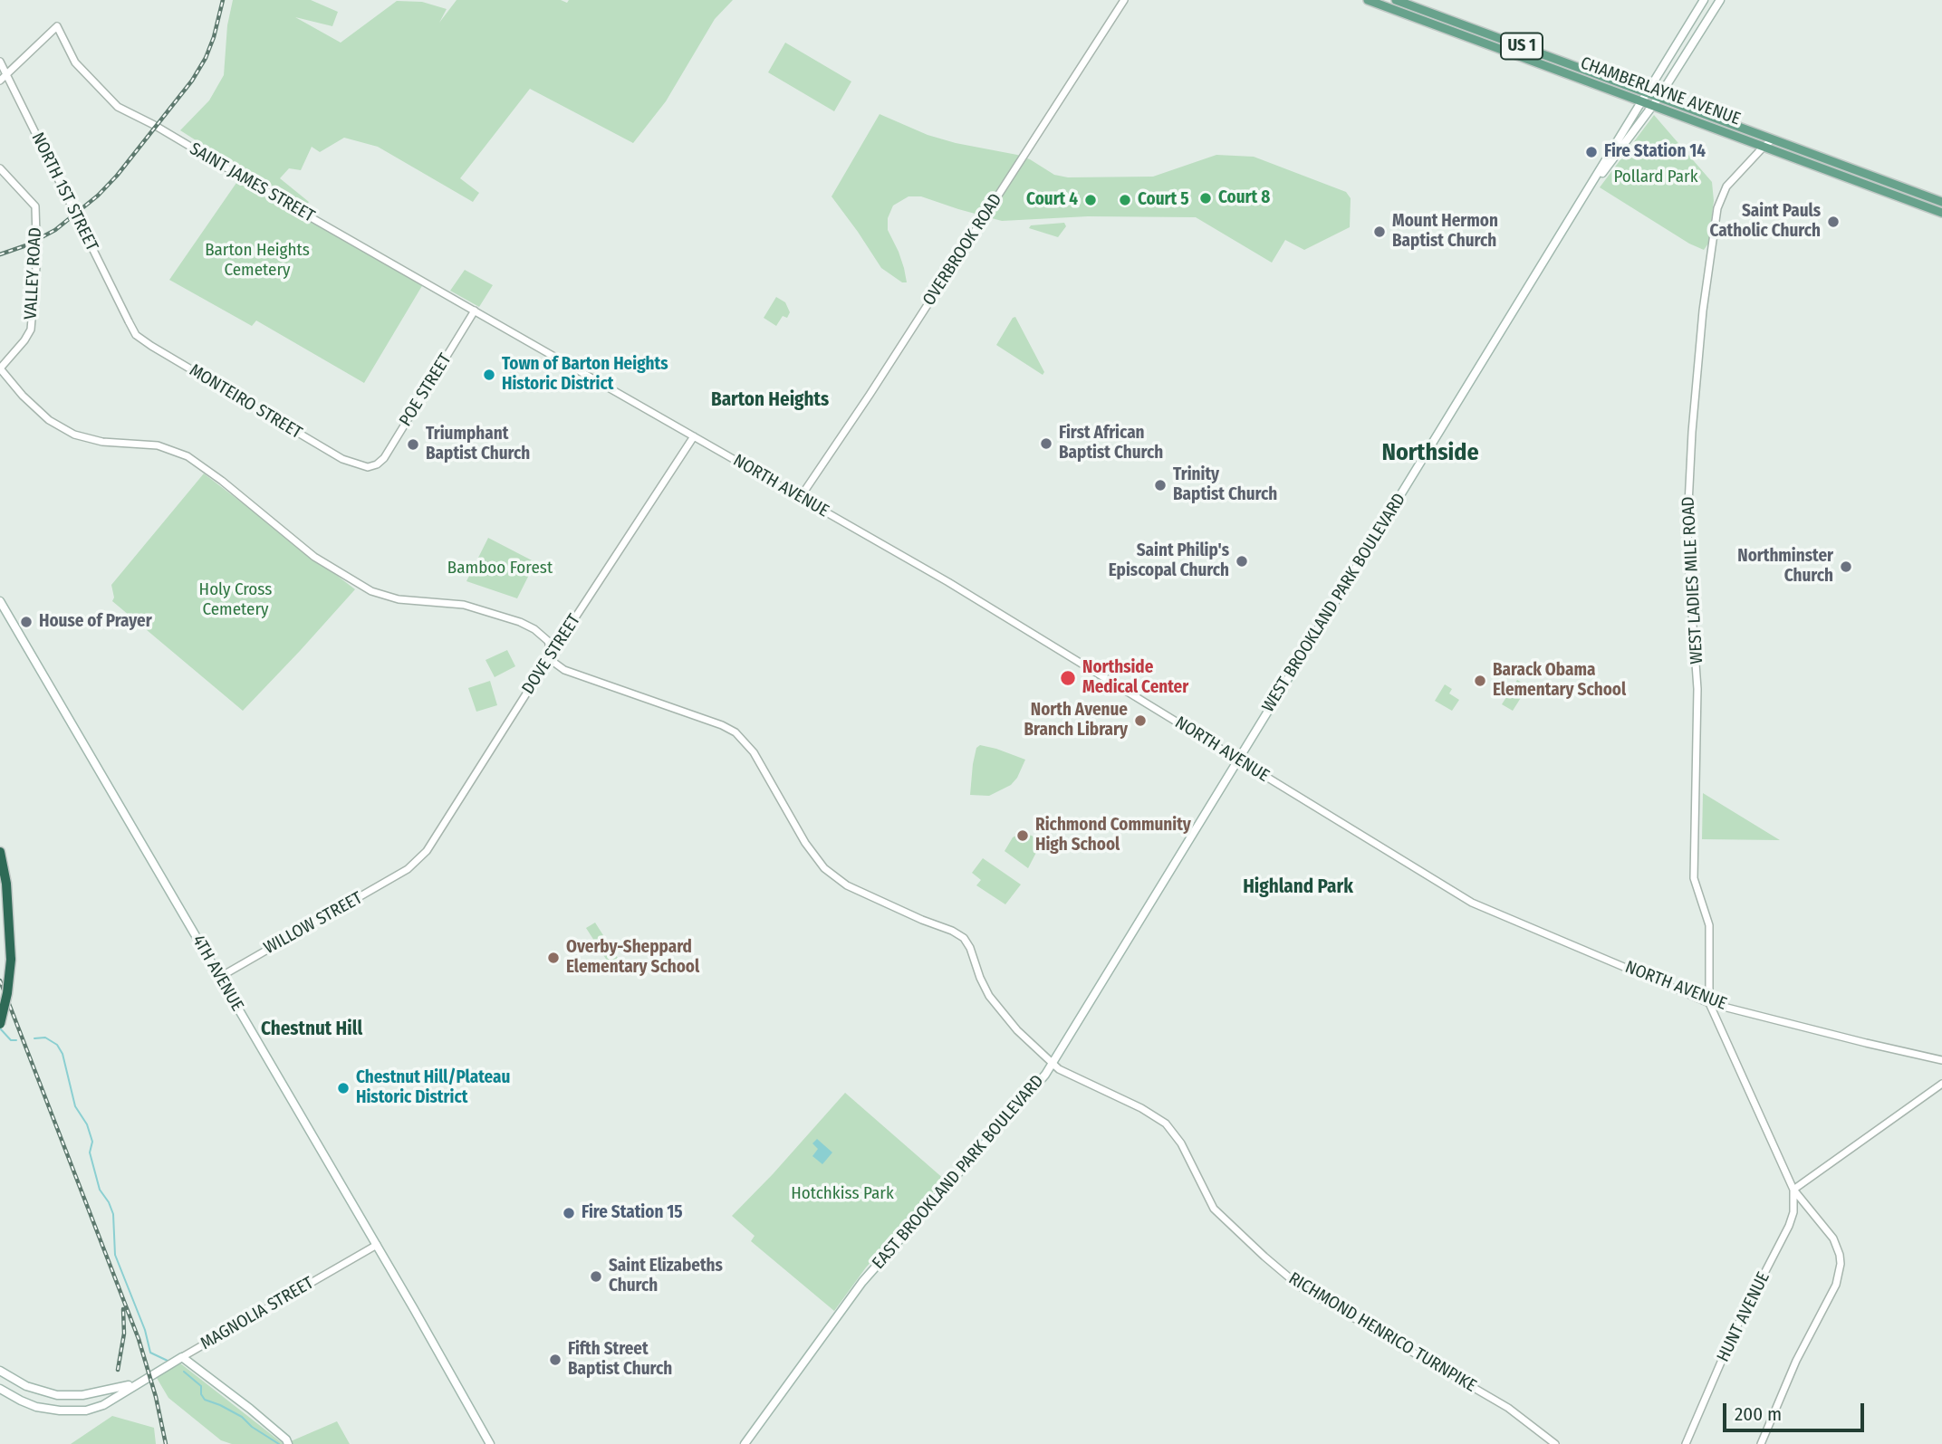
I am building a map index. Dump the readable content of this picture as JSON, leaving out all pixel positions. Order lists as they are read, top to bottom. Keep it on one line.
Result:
{"streets":{"main road":["US 1","CHAMBERLAYNE AVENUE","WEST BROOKLAND PARK BOULEVARD","4TH AVENUE","EAST BROOKLAND PARK BOULEVARD","MAGNOLIA STREET"],"street":["SAINT JAMES STREET","NORTH 1ST STREET","OVERBROOK ROAD","VALLEY ROAD","POE STREET","MONTEIRO STREET","NORTH AVENUE","WEST LADIES MILE ROAD","DOVE STREET","WILLOW STREET","HUNT AVENUE","RICHMOND HENRICO TURNPIKE"]},"crossings":[["CHAMBERLAYNE AVENUE","WEST LADIES MILE ROAD"],["CHAMBERLAYNE AVENUE","WEST BROOKLAND PARK BOULEVARD"],["SAINT JAMES STREET","NORTH 1ST STREET"],["SAINT JAMES STREET","POE STREET"],["SAINT JAMES STREET","NORTH AVENUE"],["NORTH 1ST STREET","MONTEIRO STREET"],["OVERBROOK ROAD","NORTH AVENUE"],["VALLEY ROAD","RICHMOND HENRICO TURNPIKE"],["POE STREET","MONTEIRO STREET"],["POE STREET","NORTH AVENUE"],["NORTH AVENUE","WEST LADIES MILE ROAD"],["NORTH AVENUE","WEST BROOKLAND PARK BOULEVARD"],["NORTH AVENUE","DOVE STREET"],["NORTH AVENUE","EAST BROOKLAND PARK BOULEVARD"],["WEST BROOKLAND PARK BOULEVARD","EAST BROOKLAND PARK BOULEVARD"],["DOVE STREET","WILLOW STREET"],["DOVE STREET","RICHMOND HENRICO TURNPIKE"],["WILLOW STREET","4TH AVENUE"],["4TH AVENUE","MAGNOLIA STREET"],["EAST BROOKLAND PARK BOULEVARD","RICHMOND HENRICO TURNPIKE"]],"districts":["Barton Heights","Northside","Highland Park","Chestnut Hill"],"parks":["Pollard Park","Barton Heights Cemetery","Bamboo Forest","Holy Cross Cemetery","Hotchkiss Park"],"places":["Fire Station 14","Court 8","Court 4","Court 5","Saint Pauls Catholic Church","Mount Hermon Baptist Church","Town of Barton Heights Historic District","First African Baptist Church","Triumphant Baptist Church","Trinity Baptist Church","Saint Philip's Episcopal Church","Northminster Church","House of Prayer","Northside Medical Center","Barack Obama Elementary School","North Avenue Branch Library","Richmond Community High School","Overby-Sheppard Elementary School","Chestnut Hill/Plateau Historic District","Fire Station 15","Saint Elizabeths Church","Fifth Street Baptist Church"],"scale_bar":"200 m"}
